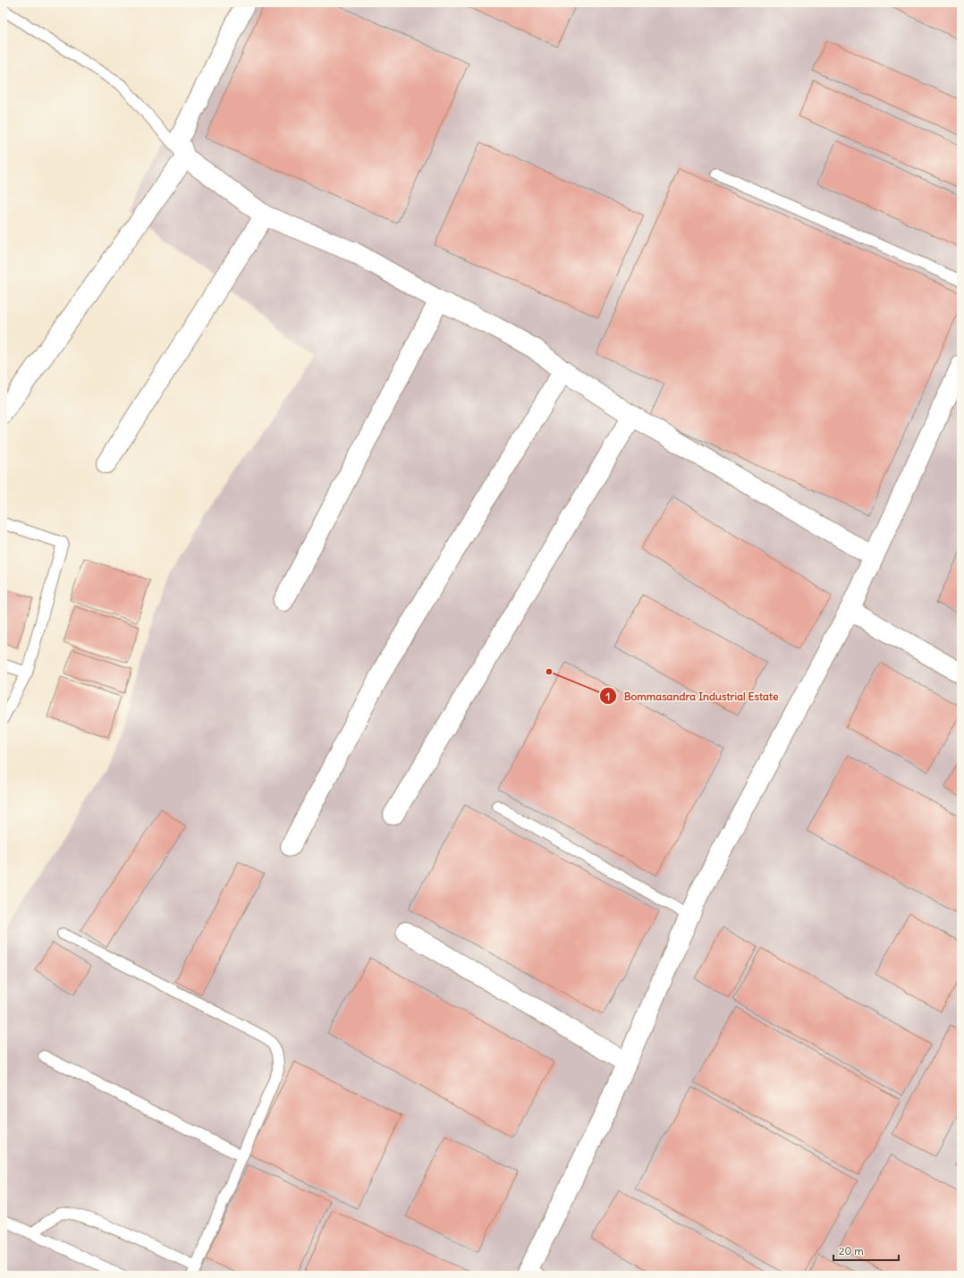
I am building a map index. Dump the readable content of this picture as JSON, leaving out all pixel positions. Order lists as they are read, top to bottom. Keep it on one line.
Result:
{"places":["Bommasandra Industrial Estate"],"scale_bar":"20 m"}
